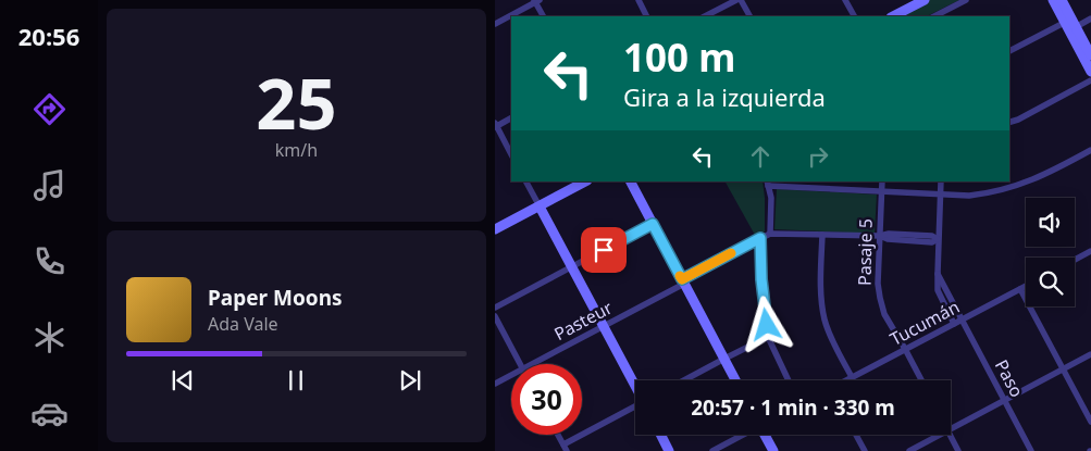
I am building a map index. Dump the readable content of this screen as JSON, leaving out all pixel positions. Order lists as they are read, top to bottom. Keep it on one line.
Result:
{"streets":{"street":["Pasaje 5","Pasteur","Tucumán","Paso"]},"crossings":[["Pasaje 5","Tucumán"],["Tucumán","Paso"]],"page":{"tabs":"20:56","tile":["25","km/h"],"turn":["100 m","Gira a la izquierda"],"song":["Paper Moons","Ada Vale"],"limit":"30","trip":"20:57 · 1 min · 330 m"}}
